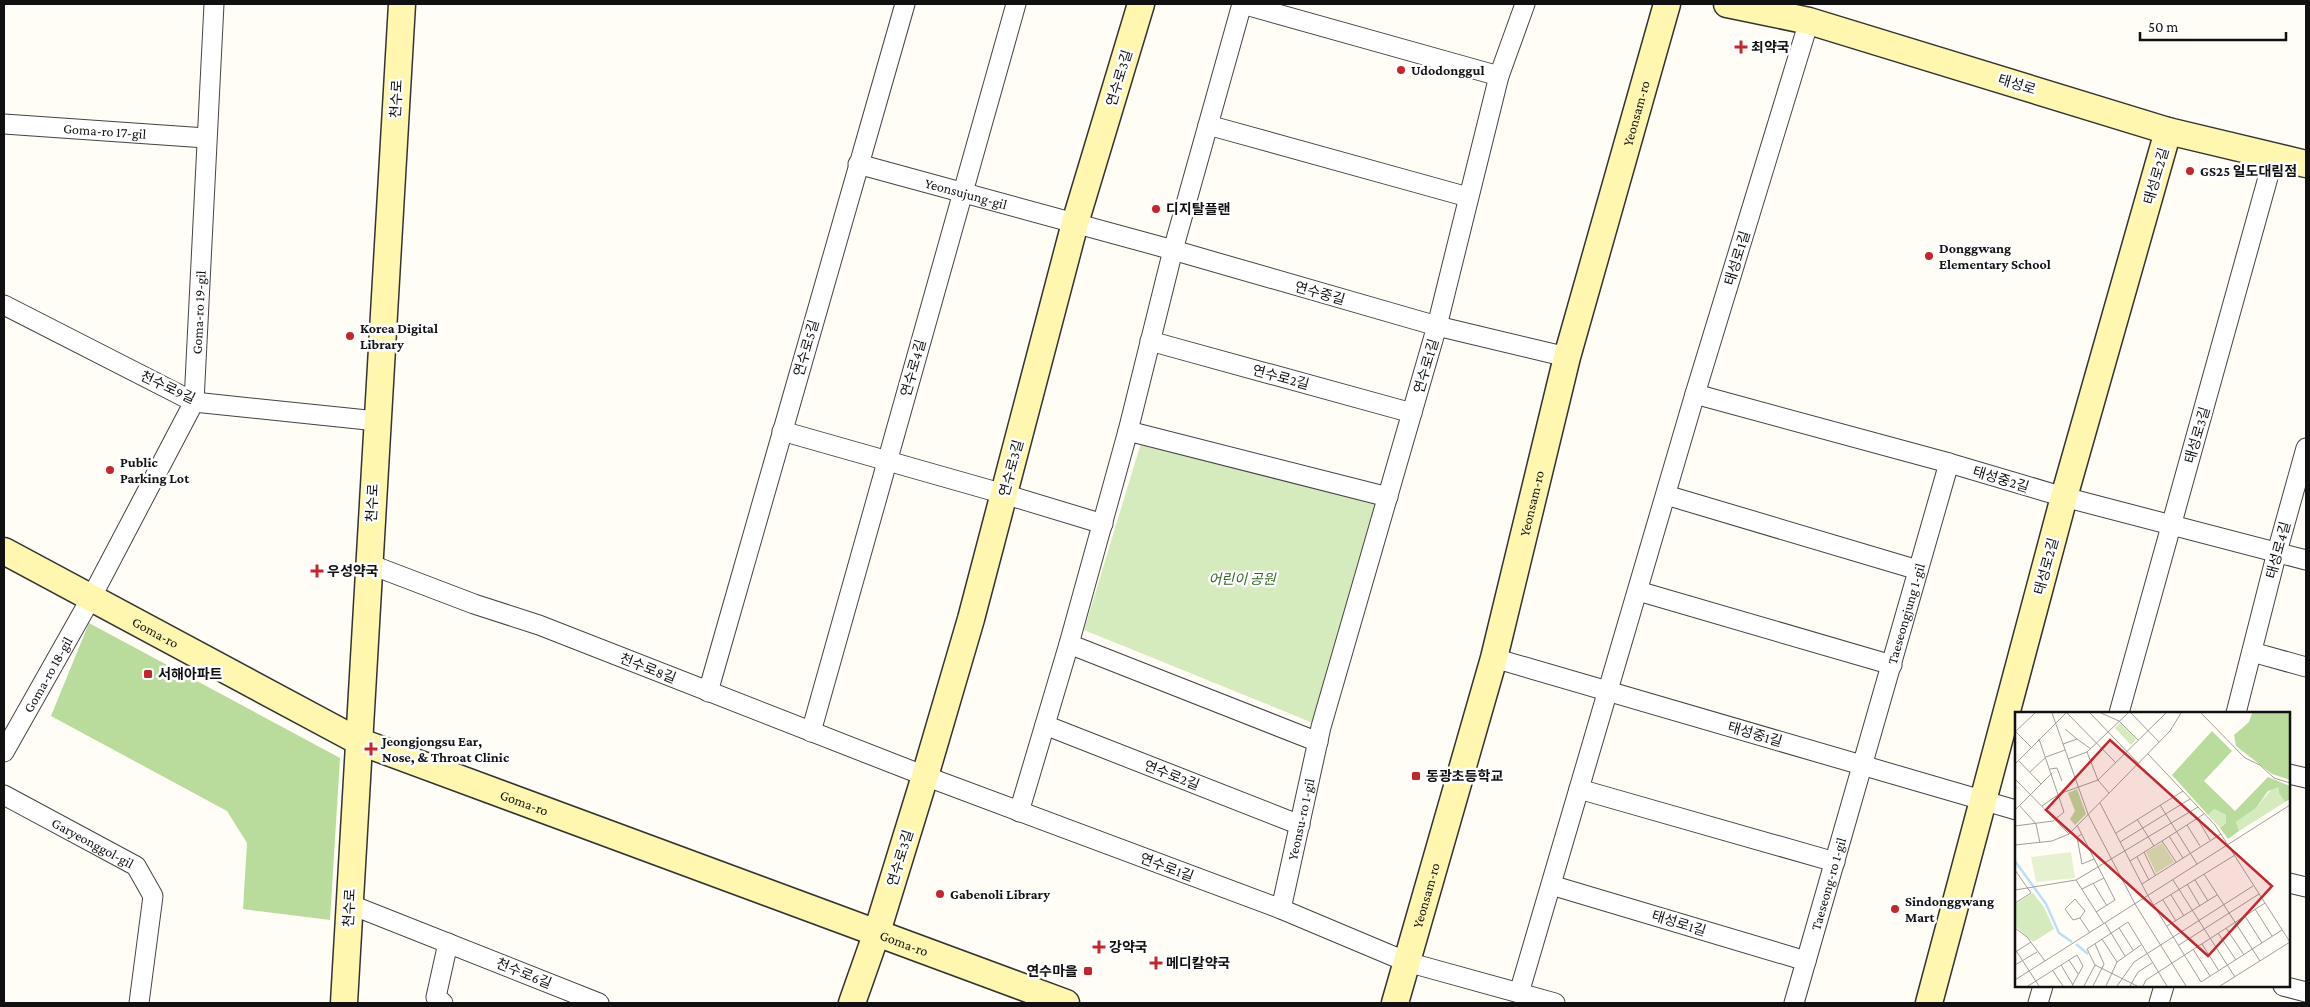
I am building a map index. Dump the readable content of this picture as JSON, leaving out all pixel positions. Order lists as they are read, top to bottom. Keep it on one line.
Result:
{"streets":{"street":["연수로3길","태성로","천수로","Yeonsam-ro","Goma-ro 17-gil","태성로2길","Yeonsujung-gil","태성로1길","연수중길","Goma-ro 19-gil","연수로5길","연수로1길","연수로4길","연수로2길","천수로9길","태성로3길","태성중2길","태성로4길","Taeseongjung 1-gil","Goma-ro","천수로8길","Goma-ro 18-gil","태성중1길","Yeonsu-ro 1-gil","Garyeonggol-gil","Taeseong-ro 1-gil","천수로6길"]},"crossings":[["연수로3길","Yeonsujung-gil"],["연수로3길","연수중길"],["연수로3길","연수로1길"],["연수로3길","Goma-ro"],["연수로3길","천수로8길"],["태성로","태성로2길"],["태성로","태성로1길"],["태성로","태성로3길"],["천수로","천수로9길"],["천수로","Goma-ro"],["천수로","천수로8길"],["천수로","천수로6길"],["Yeonsam-ro","연수중길"],["Yeonsam-ro","연수로1길"],["Yeonsam-ro","태성중1길"],["Goma-ro 17-gil","Goma-ro 19-gil"],["태성로2길","태성중2길"],["태성로2길","태성중1길"],["Yeonsujung-gil","연수중길"],["Yeonsujung-gil","연수로5길"],["Yeonsujung-gil","연수로4길"],["태성로1길","태성중2길"],["태성로1길","태성중1길"],["태성로1길","Taeseong-ro 1-gil"],["연수중길","연수로1길"],["Goma-ro 19-gil","천수로9길"],["Goma-ro 19-gil","Goma-ro"],["Goma-ro 19-gil","Goma-ro 18-gil"],["연수로5길","천수로8길"],["연수로1길","연수로2길"],["연수로1길","천수로8길"],["연수로1길","Yeonsu-ro 1-gil"],["연수로4길","천수로8길"],["연수로2길","Yeonsu-ro 1-gil"],["태성로3길","태성중2길"],["태성중2길","태성로4길"],["태성중2길","Taeseongjung 1-gil"],["Taeseongjung 1-gil","태성중1길"],["Taeseongjung 1-gil","Taeseong-ro 1-gil"],["Goma-ro","Goma-ro 18-gil"],["태성중1길","Taeseong-ro 1-gil"]],"parks":["어린이 공원"],"places":{"health":["최약국","우성약국","Jeongjongsu Ear, Nose, & Throat Clinic","강약국","메디칼약국"],"other":["Udodonggul","GS25 일도대림점","디지탈플랜","Donggwang Elementary School","Korea Digital Library","Public Parking Lot","Gabenoli Library","Sindonggwang Mart"],"transit":["서해아파트","동광초등학교","연수마을"]},"scale_bar":"50 m"}
